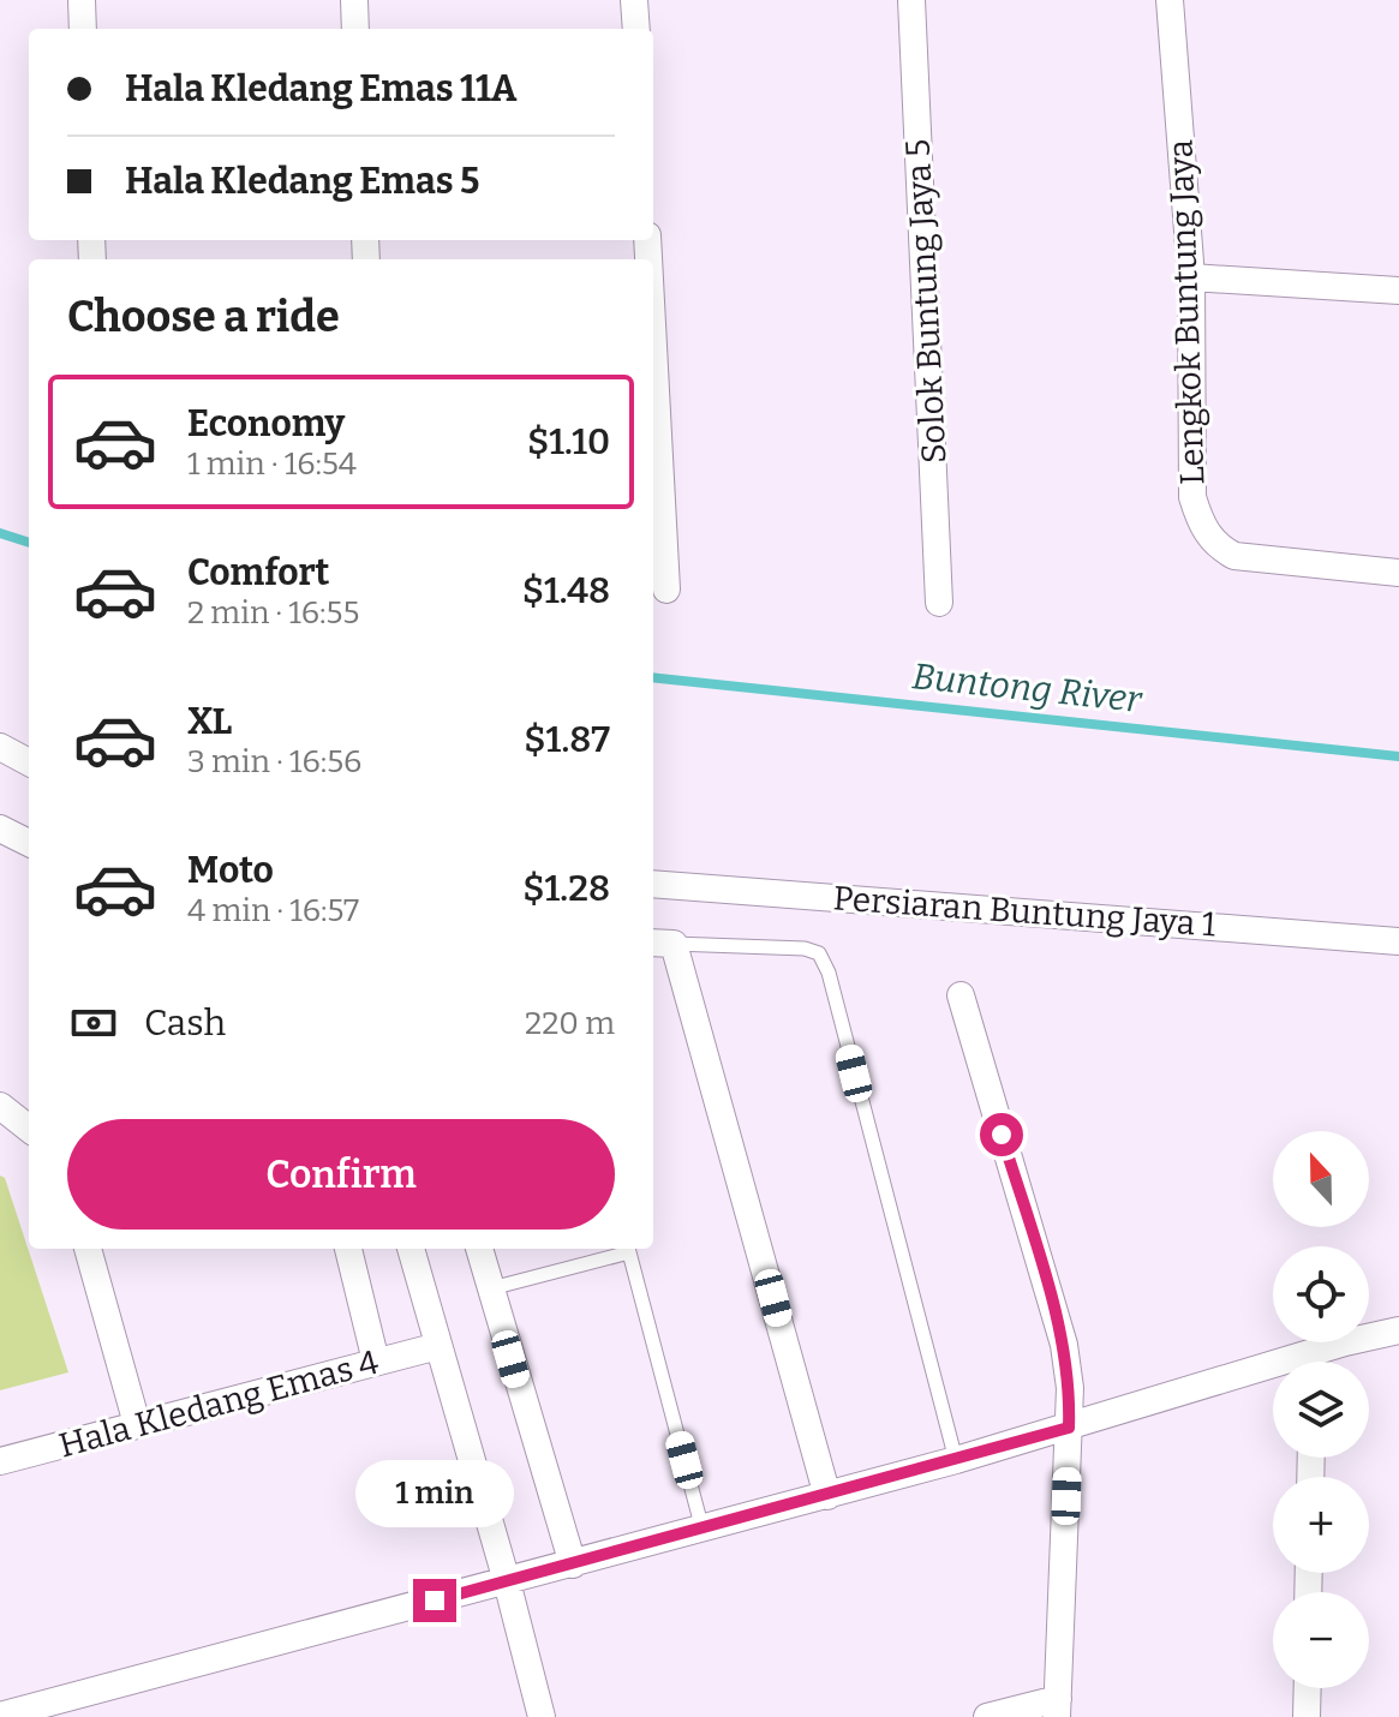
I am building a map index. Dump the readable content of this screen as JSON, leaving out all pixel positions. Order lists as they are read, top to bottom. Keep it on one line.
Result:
{"streets":{"street":["Solok Buntung Jaya 5","Lengkok Buntung Jaya","Persiaran Buntung Jaya 1","Hala Kledang Emas 4"]},"water":["Buntong River"],"north":"top","page":{"banner":["Hala Kledang Emas 11A","Hala Kledang Emas 5"],"heading":"Choose a ride","list":[{"name":"Economy","note":"1 min · 16:54","value":"$1.10"},{"name":"Comfort","note":"2 min · 16:55","value":"$1.48"},{"name":"XL","note":"3 min · 16:56","value":"$1.87"},{"name":"Moto","note":"4 min · 16:57","value":"$1.28"}],"pay":["Cash","220 m"],"buttons":"Confirm","map_buttons":["+","−"],"bubble":"1 min"}}
